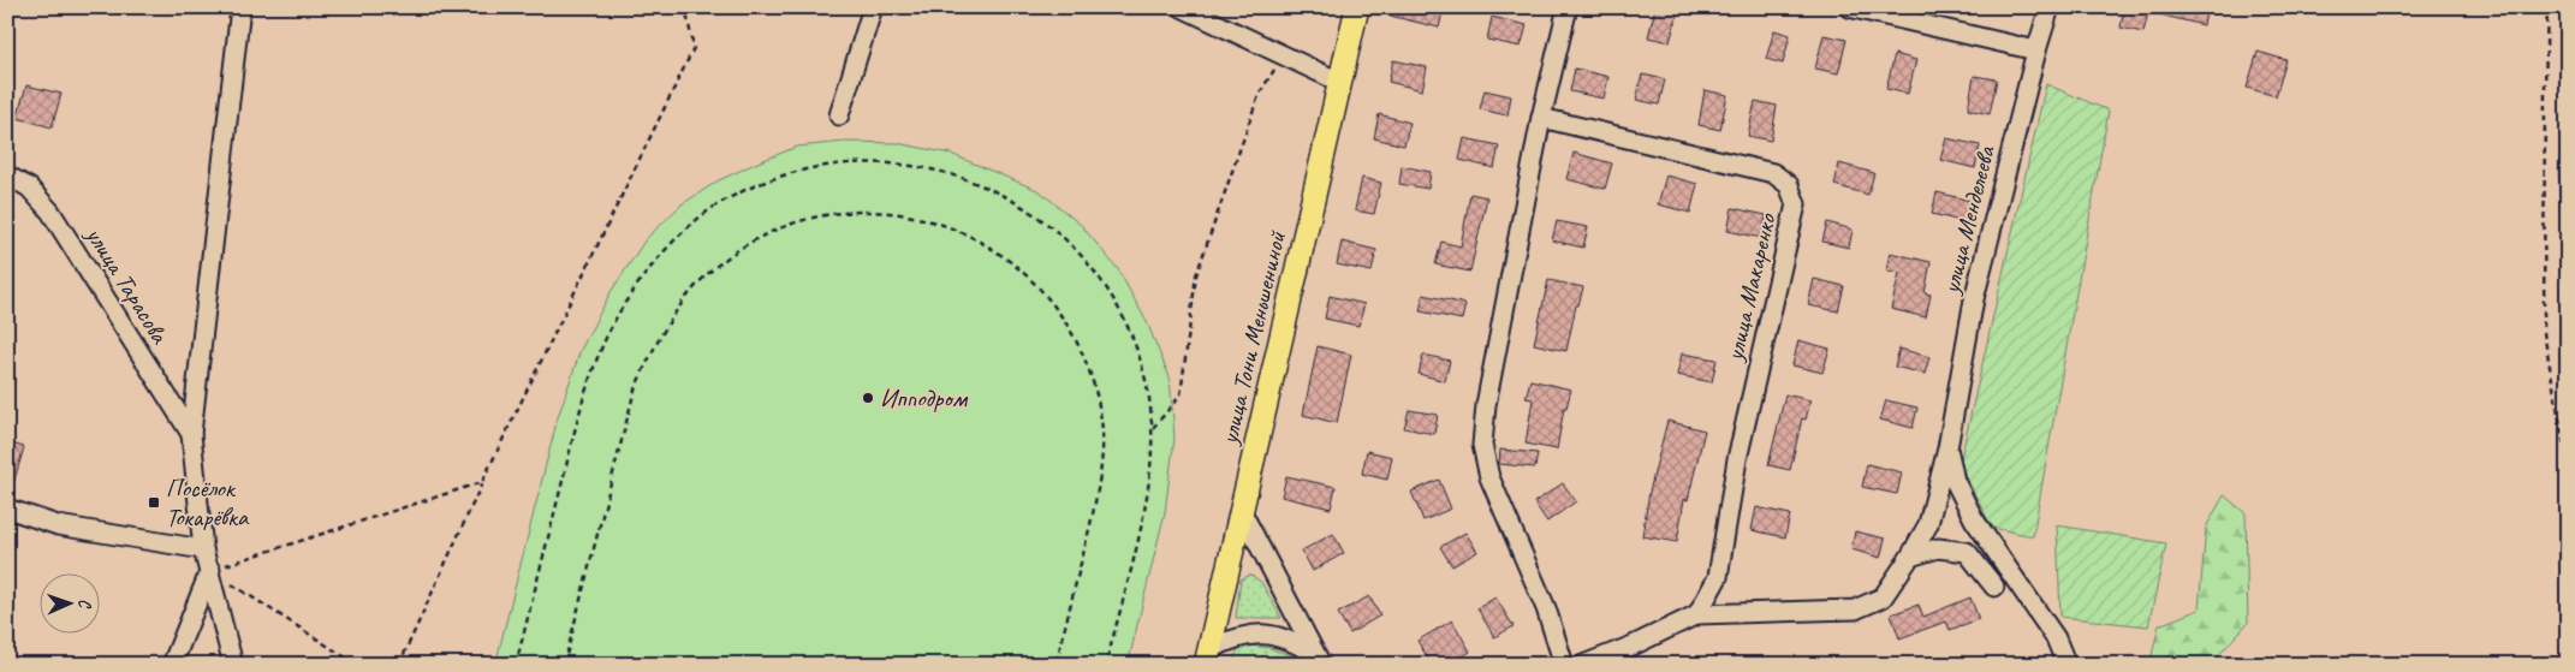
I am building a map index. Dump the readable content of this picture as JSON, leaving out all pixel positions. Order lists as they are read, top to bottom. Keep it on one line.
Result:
{"streets":{"main road":["улица Тони Меньшениной"],"street":["улица Менделеева","улица Тарасова","улица Макаренко"]},"crossings":[["улица Менделеева","улица Макаренко"]],"places":{"other":["Ипподром"],"transit":["Посёлок Токарёвка"]},"north":"right"}
